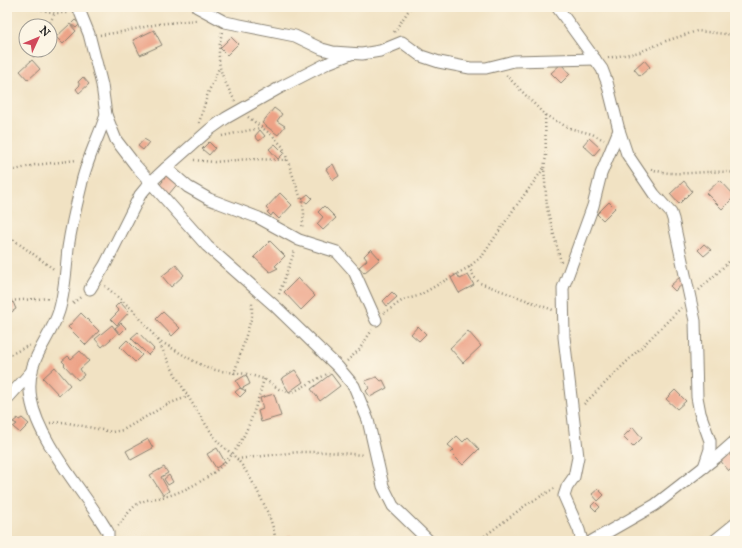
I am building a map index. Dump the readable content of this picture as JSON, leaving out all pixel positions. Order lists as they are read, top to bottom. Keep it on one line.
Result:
{"north":"top right"}
